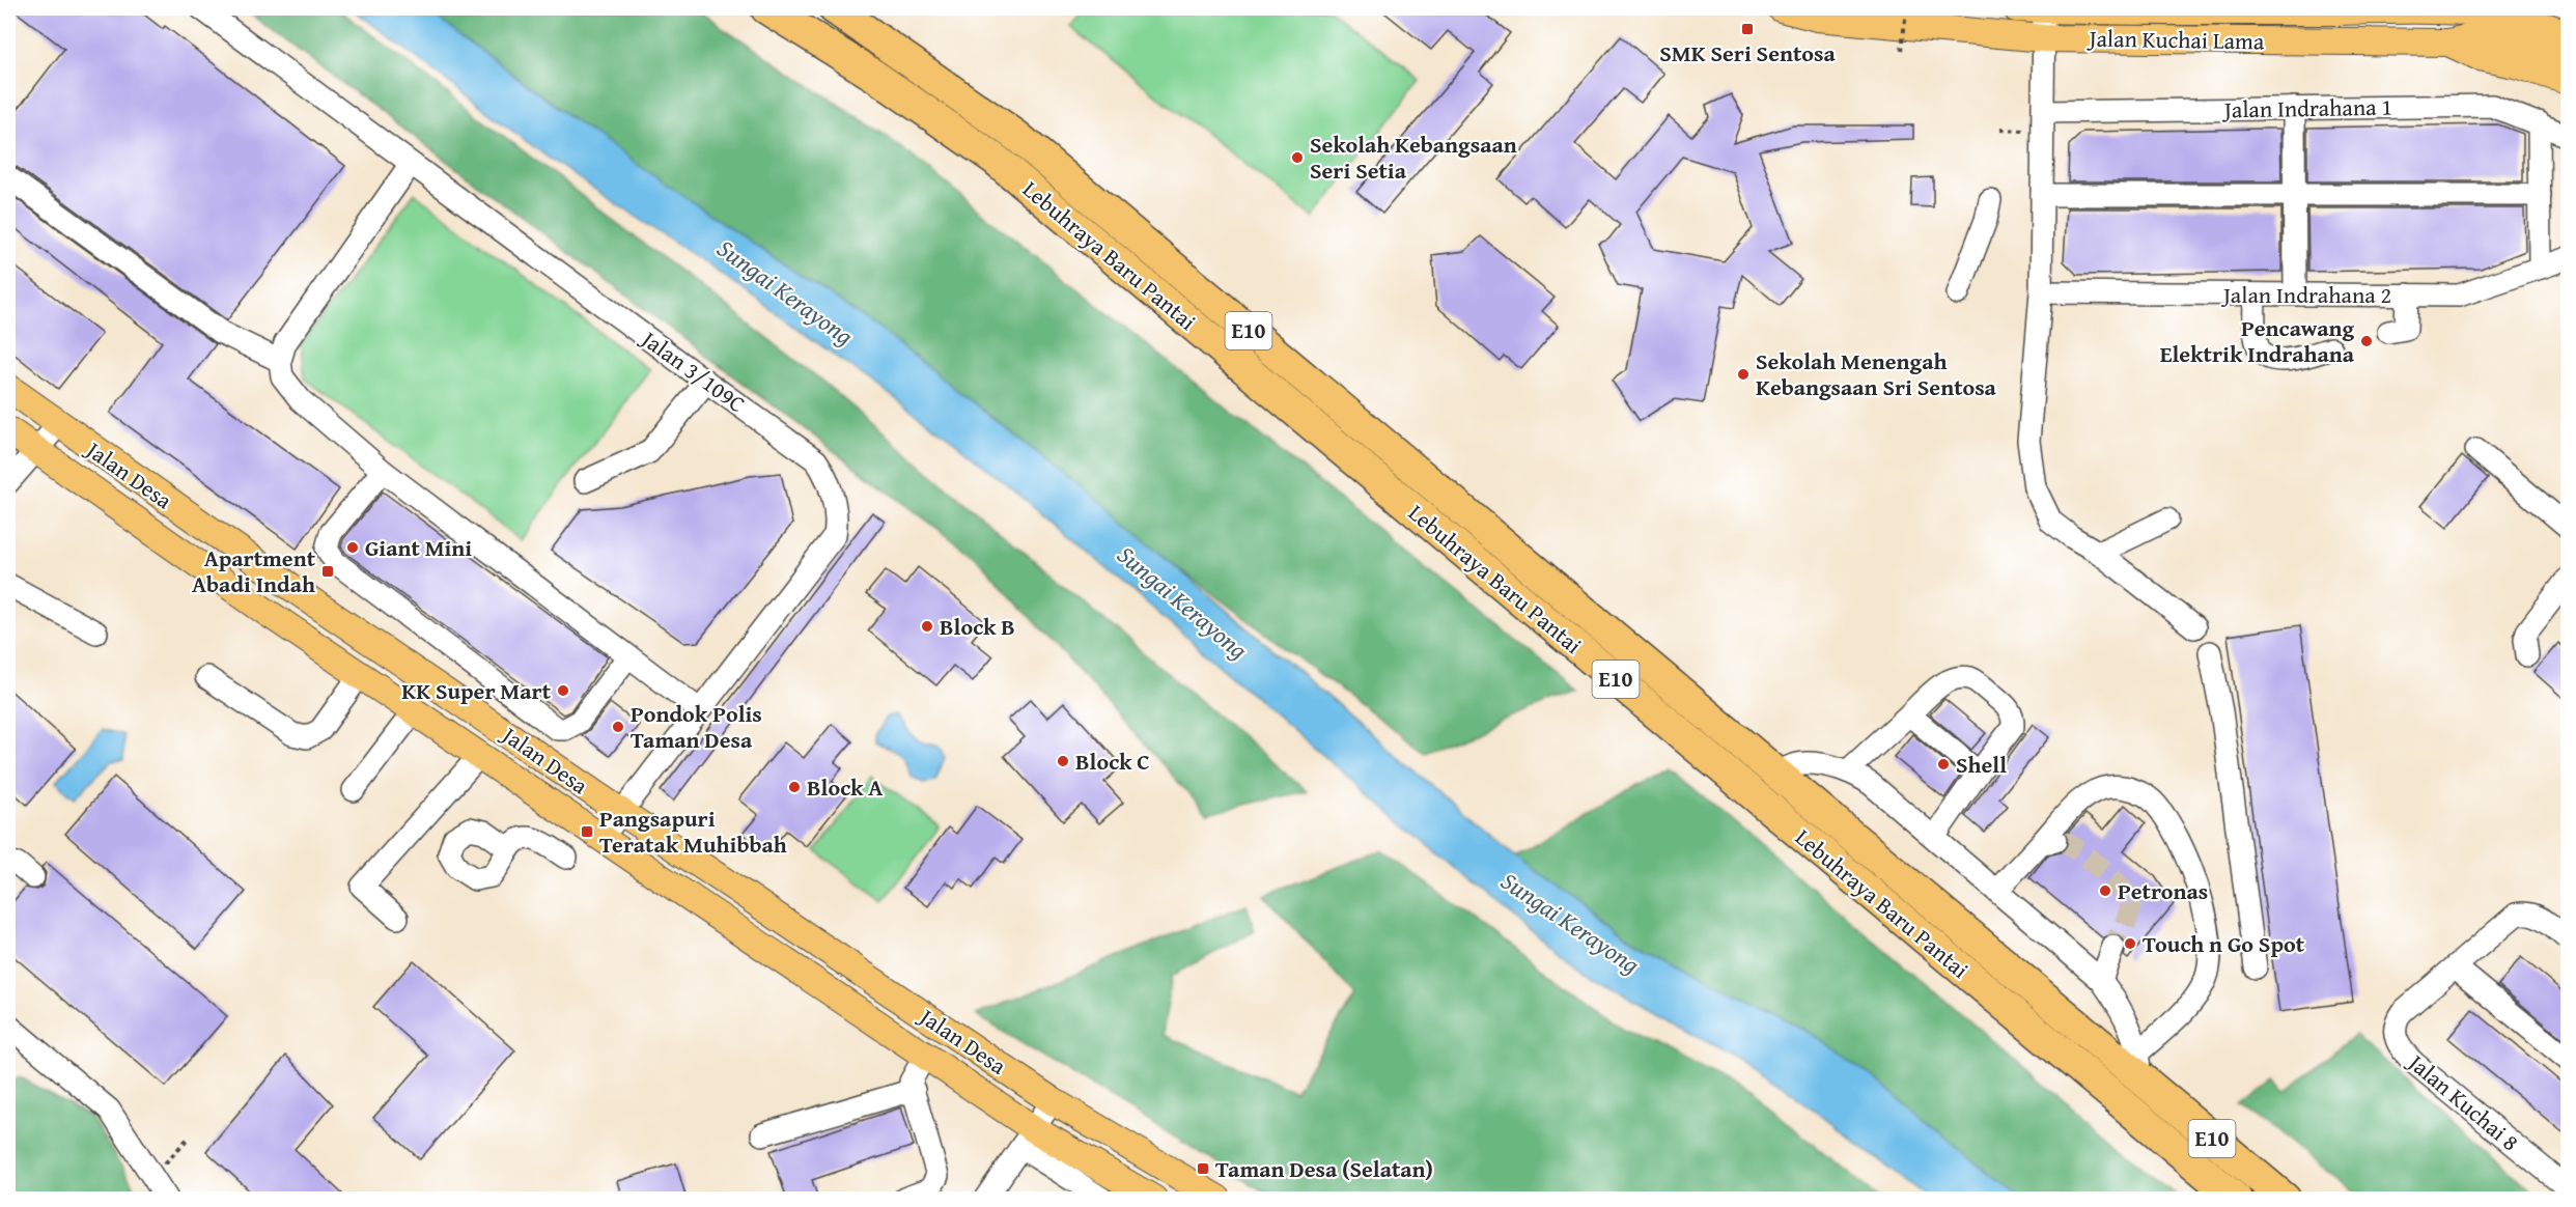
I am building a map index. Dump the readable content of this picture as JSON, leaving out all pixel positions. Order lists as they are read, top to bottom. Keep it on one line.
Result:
{"streets":{"highway":["Lebuhraya Baru Pantai","E10"],"main road":["Jalan Kuchai Lama","Jalan Desa"],"street":["Jalan Indrahana 1","Jalan Indrahana 2","Jalan 3/109C","Jalan Kuchai 8"]},"crossings":[["Jalan 3/109C","Jalan Desa"]],"water":["Sungai Kerayong"],"places":{"transit":["SMK Seri Sentosa","Apartment Abadi Indah","Pangsapuri Teratak Muhibbah","Taman Desa (Selatan)"],"other":["Sekolah Kebangsaan Seri Setia","Pencawang Elektrik Indrahana","Sekolah Menengah Kebangsaan Sri Sentosa","Giant Mini","Block B","KK Super Mart","Pondok Polis Taman Desa","Block C","Shell","Block A","Petronas","Touch n Go Spot"]}}
